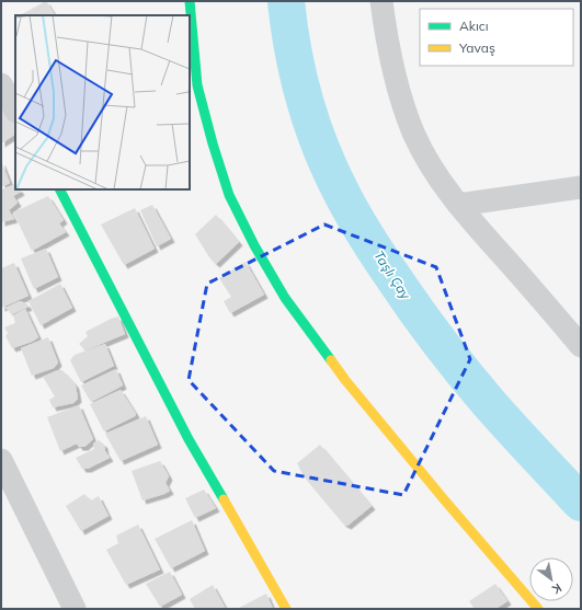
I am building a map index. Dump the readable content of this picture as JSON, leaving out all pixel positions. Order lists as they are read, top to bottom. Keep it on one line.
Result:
{"water":["Taşlı Çay"],"legend":["Akıcı","Yavaş"],"north":"bottom right"}
